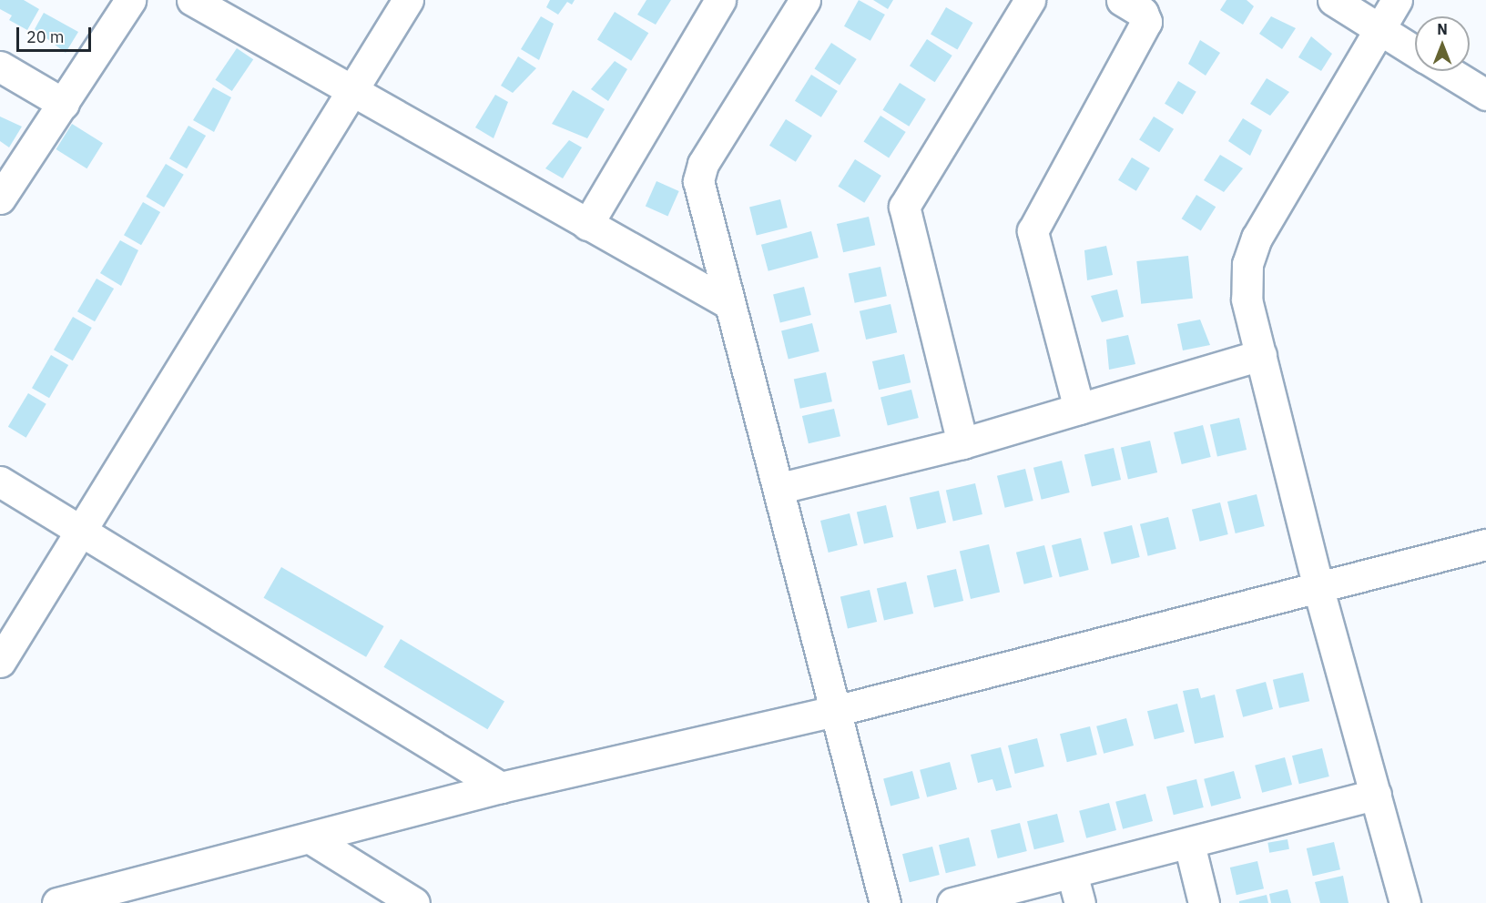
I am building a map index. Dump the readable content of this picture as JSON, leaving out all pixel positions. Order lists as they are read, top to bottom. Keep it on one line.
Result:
{"scale_bar":"20 m","north":"top"}
